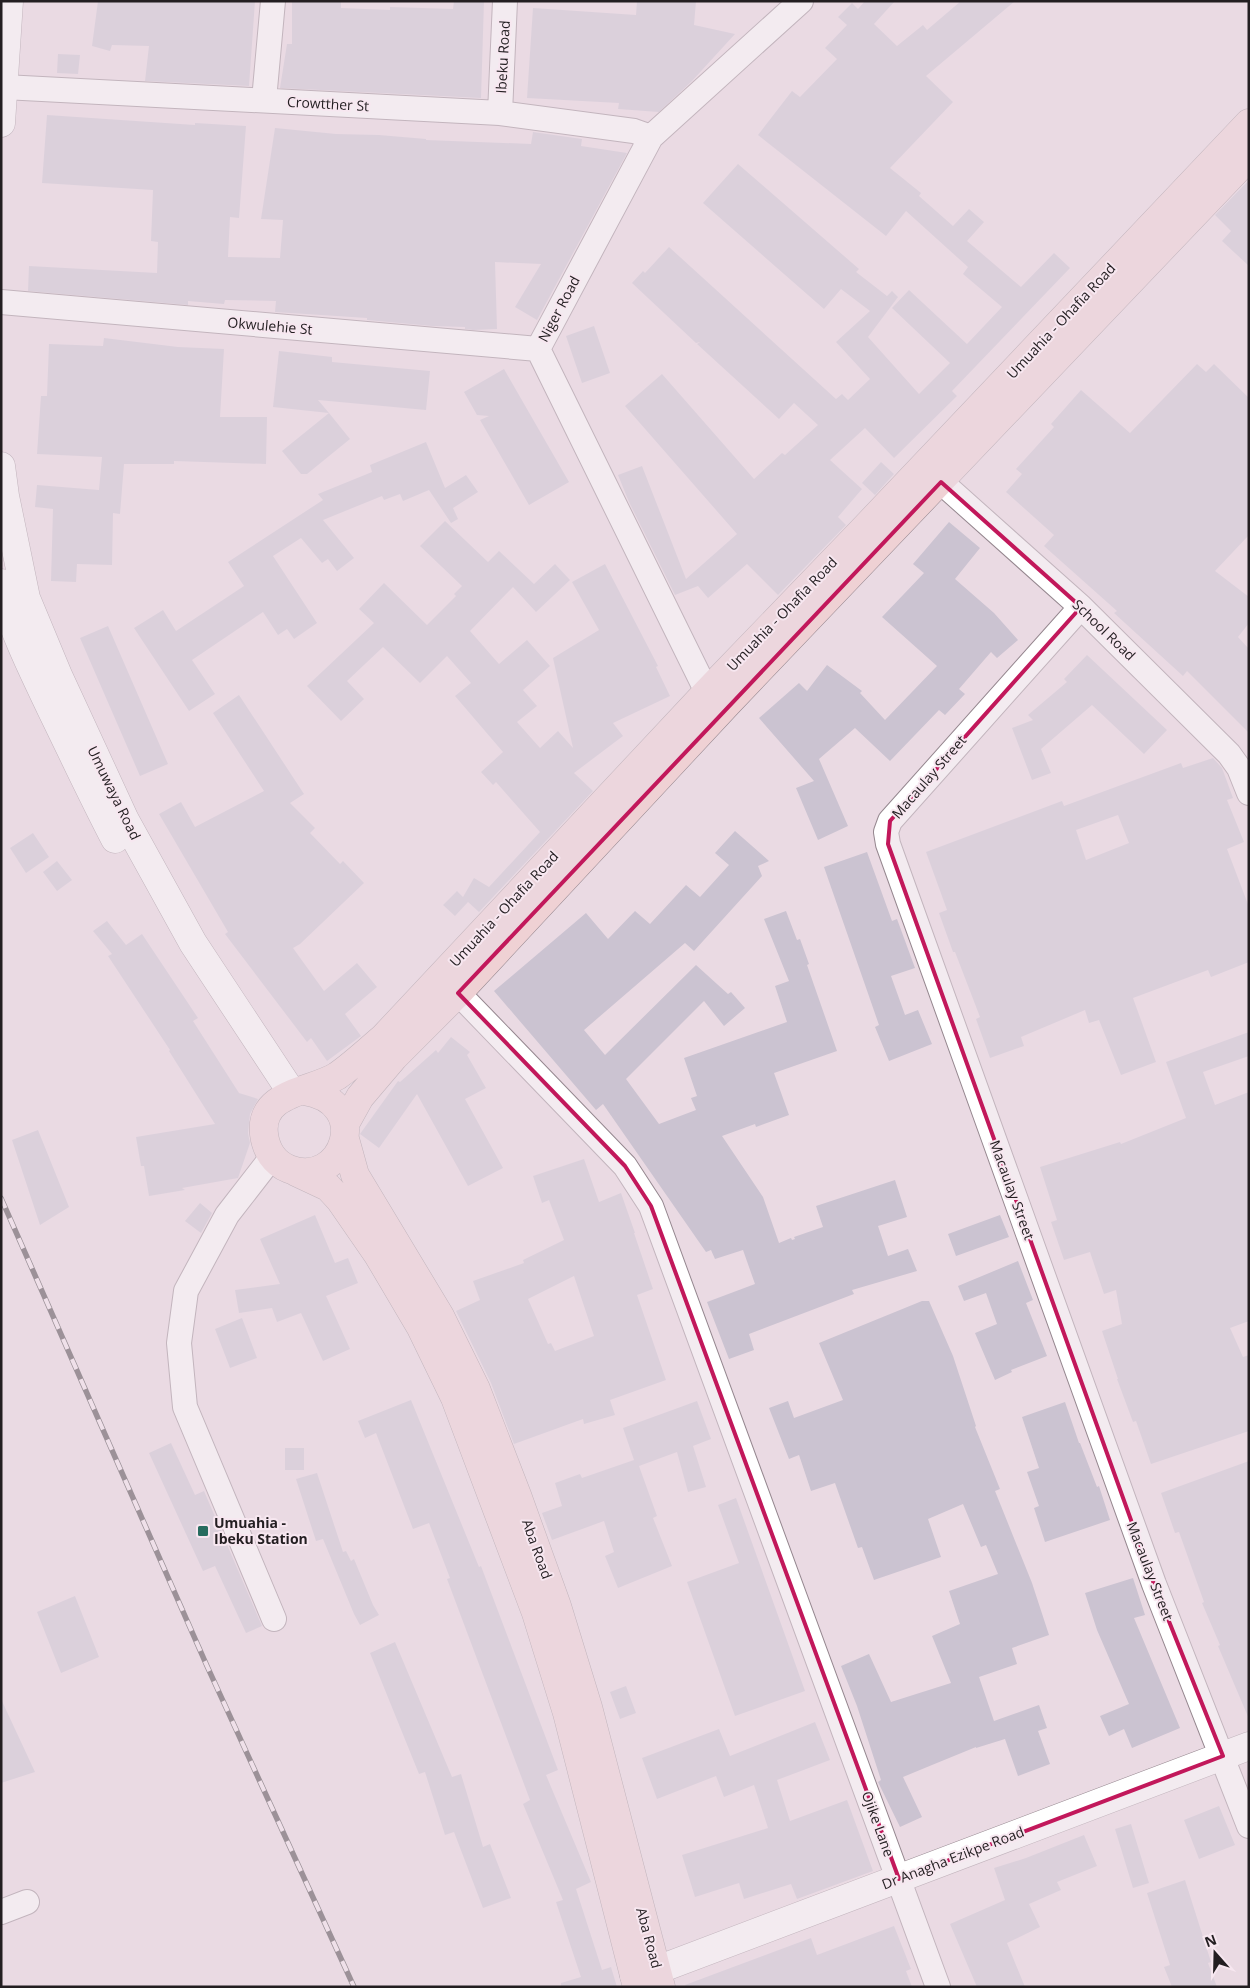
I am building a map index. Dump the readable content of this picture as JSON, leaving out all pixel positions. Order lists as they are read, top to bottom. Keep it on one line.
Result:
{"streets":{"main road":["Umuahia - Ohafia Road","Aba Road"],"street":["Ibeku Road","Crowtther St","Niger Road","Okwulehie St","School Road","Macaulay Street","Umuwaya Road","Ojike Lane","Dr Anagha Ezikpe Road"]},"crossings":[["Ibeku Road","Crowtther St"],["Crowtther St","Niger Road"],["Niger Road","Umuahia - Ohafia Road"],["Niger Road","Okwulehie St"],["Umuahia - Ohafia Road","School Road"],["Umuahia - Ohafia Road","Umuwaya Road"],["Umuahia - Ohafia Road","Aba Road"],["Umuahia - Ohafia Road","Ojike Lane"],["School Road","Macaulay Street"],["Macaulay Street","Dr Anagha Ezikpe Road"],["Umuwaya Road","Aba Road"],["Aba Road","Dr Anagha Ezikpe Road"],["Ojike Lane","Dr Anagha Ezikpe Road"]],"places":{"transit":["Umuahia - Ibeku Station"]},"north":"top"}
